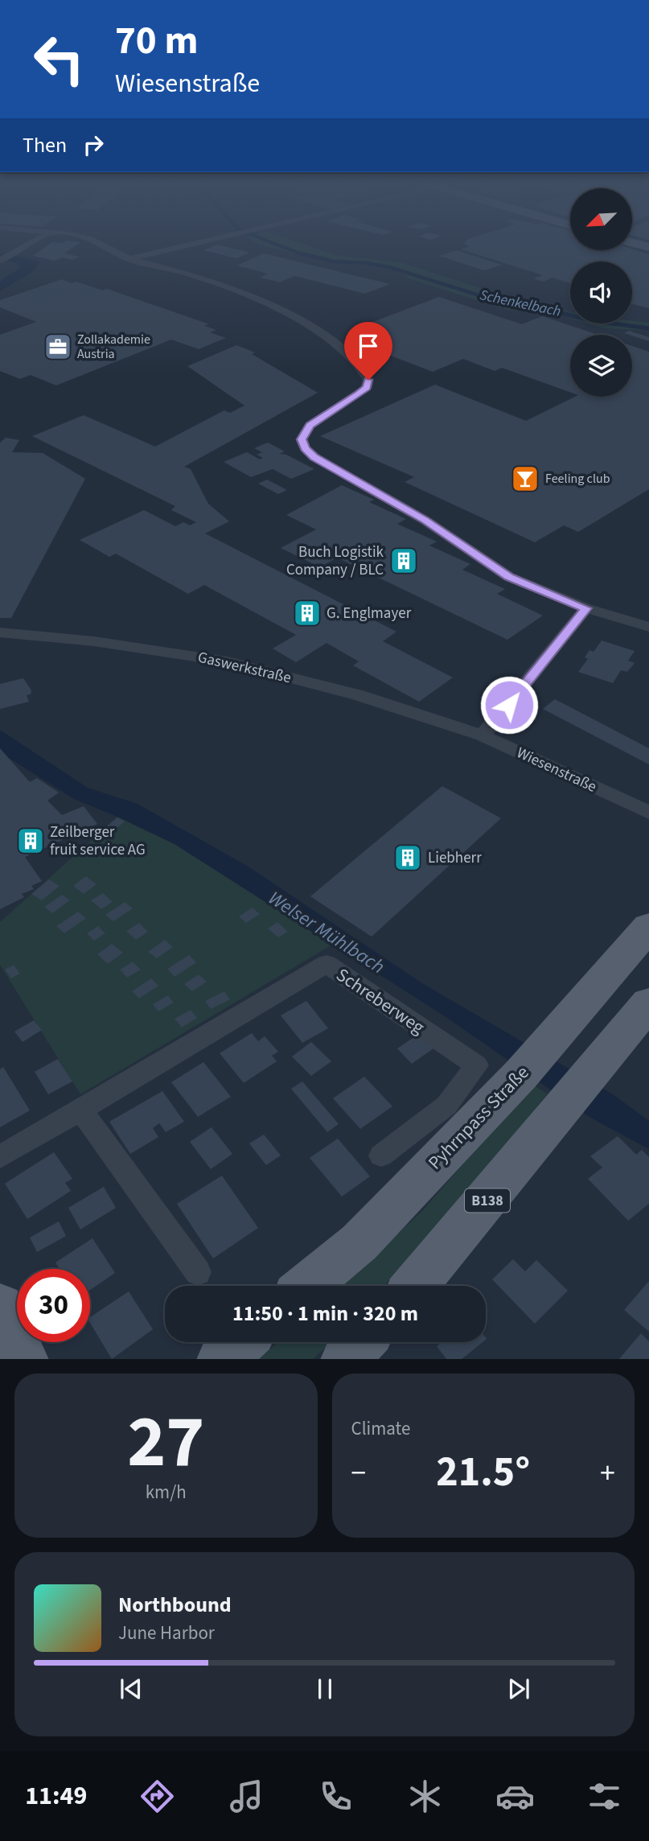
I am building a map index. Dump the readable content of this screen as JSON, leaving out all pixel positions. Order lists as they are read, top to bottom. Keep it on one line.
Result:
{"streets":{"main road":["Pyhrnpass Straße","B138"],"street":["Gaswerkstraße","Wiesenstraße","Schreberweg"]},"crossings":[["Gaswerkstraße","Wiesenstraße"]],"water":["Schenkelbach","Welser Mühlbach"],"places":{"office":["Zollakademie Austria"],"bar":["Feeling club"],"building":["Buch Logistik Company / BLC","G. Englmayer","Zeilberger fruit service AG","Liebherr"]},"north":"bottom left","page":{"turn":["70 m","Wiesenstraße"],"then":"Then","limit":"30","trip":"11:50 · 1 min · 320 m","tile":[["27","km/h"],"Climate"],"heat":["−","21.5°","+"],"song":["Northbound","June Harbor"],"tabs":"11:49"}}
